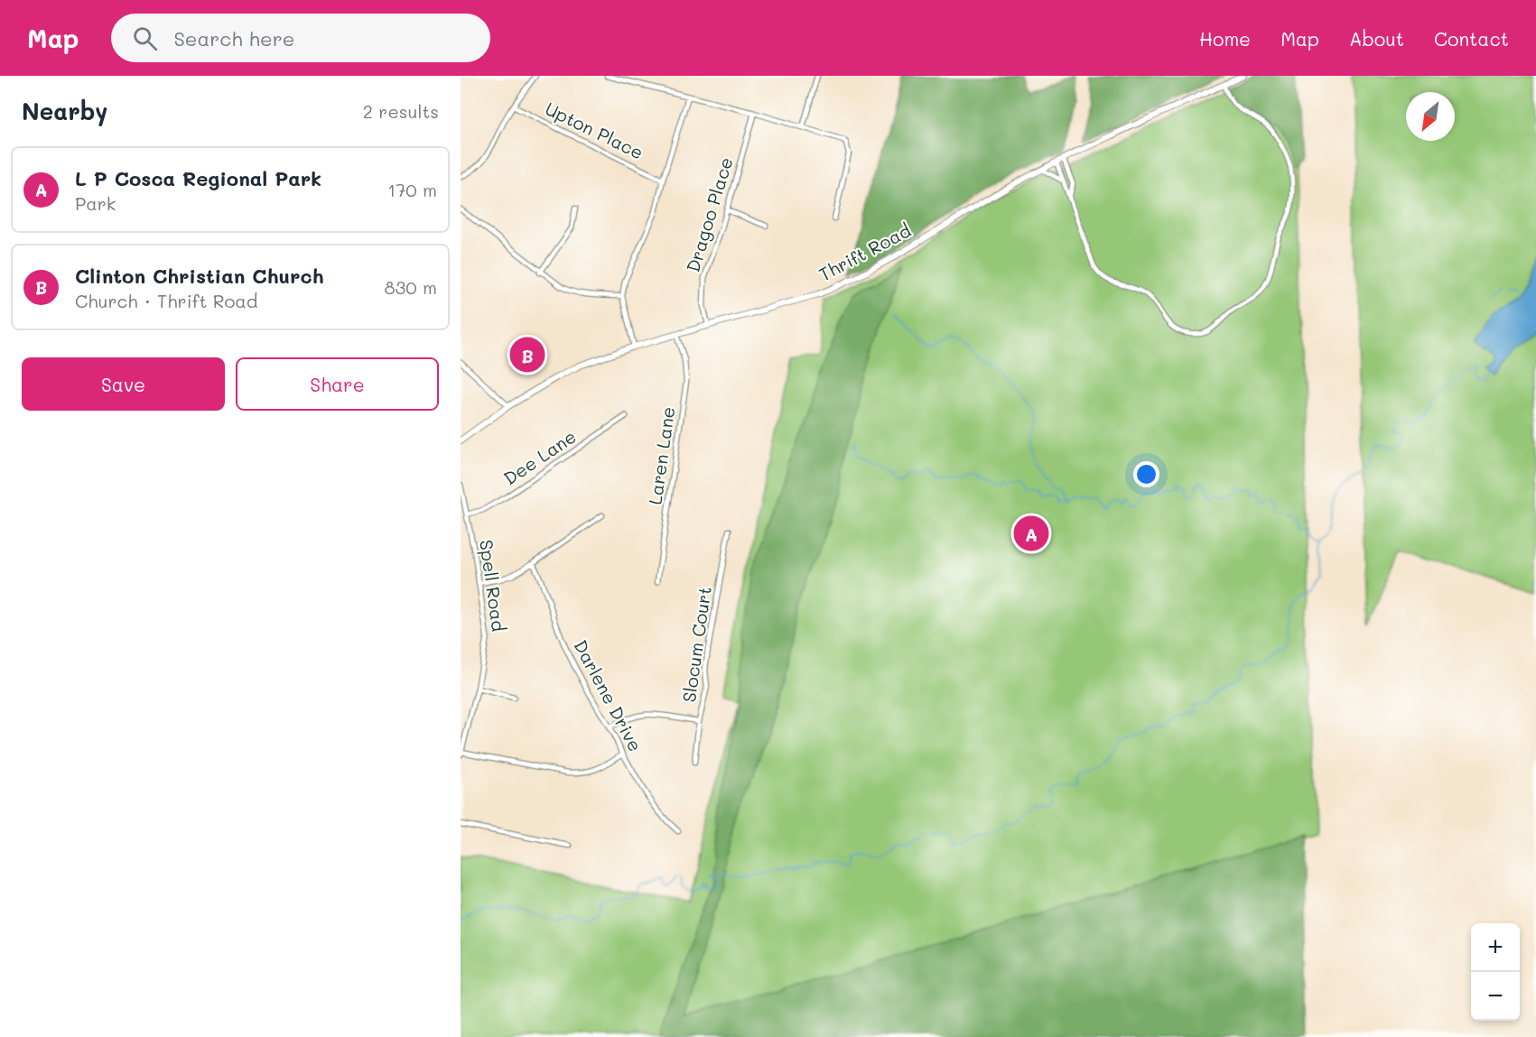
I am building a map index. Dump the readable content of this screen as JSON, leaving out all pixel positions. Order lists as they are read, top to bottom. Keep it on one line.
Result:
{"streets":{"street":["Upton Place","Dragoo Place","Thrift Road","Laren Lane","Dee Lane","Spell Road","Slocum Court","Darlene Drive"]},"crossings":[["Dragoo Place","Thrift Road"],["Thrift Road","Laren Lane"],["Dee Lane","Spell Road"]],"north":"bottom left","page":{"header":"Map","search":"Search here","nav":["Home","Map","About","Contact"],"heading":["Nearby","2 results"],"list":[{"mark":"A","name":"L P Cosca Regional Park","note":"Park","value":"170 m"},{"mark":"B","name":"Clinton Christian Church","note":"Church · Thrift Road","value":"830 m"}],"pins":["B","A"],"buttons":["Save","Share"],"map_buttons":["+","−"]}}
